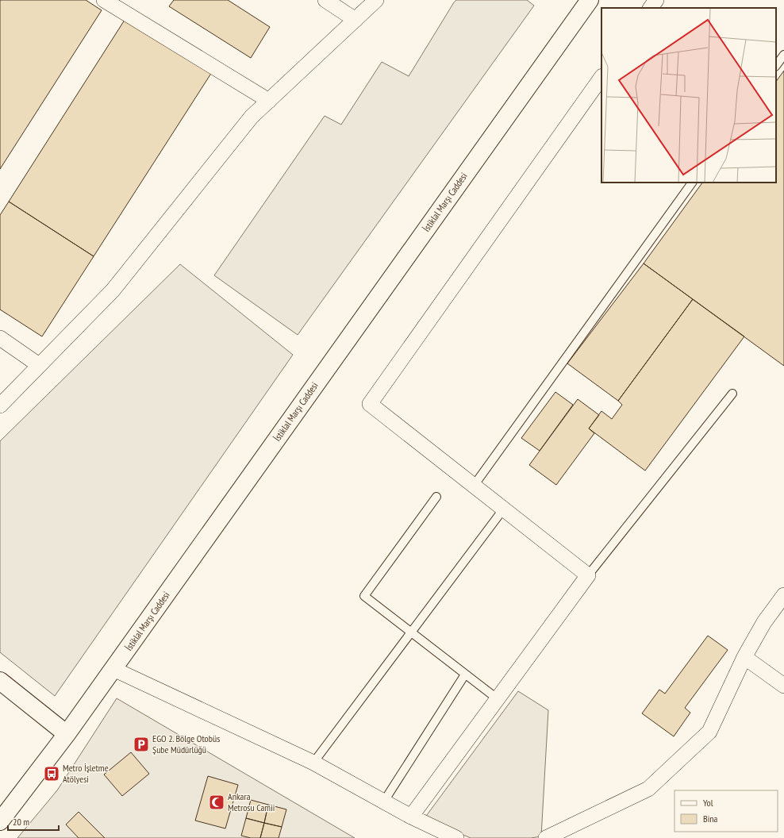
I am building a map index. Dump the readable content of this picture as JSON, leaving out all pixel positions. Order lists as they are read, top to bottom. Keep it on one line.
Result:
{"streets":{"main road":["İstiklal Marşı Caddesi"]},"places":{"parking":["EGO 2. Bölge Otobüs Şube Müdürlüğü"],"bus stop":["Metro İşletme Atölyesi"],"mosque":["Ankara Metrosu Camii"]},"legend":["Yol","Bina"],"scale_bar":"20 m"}
